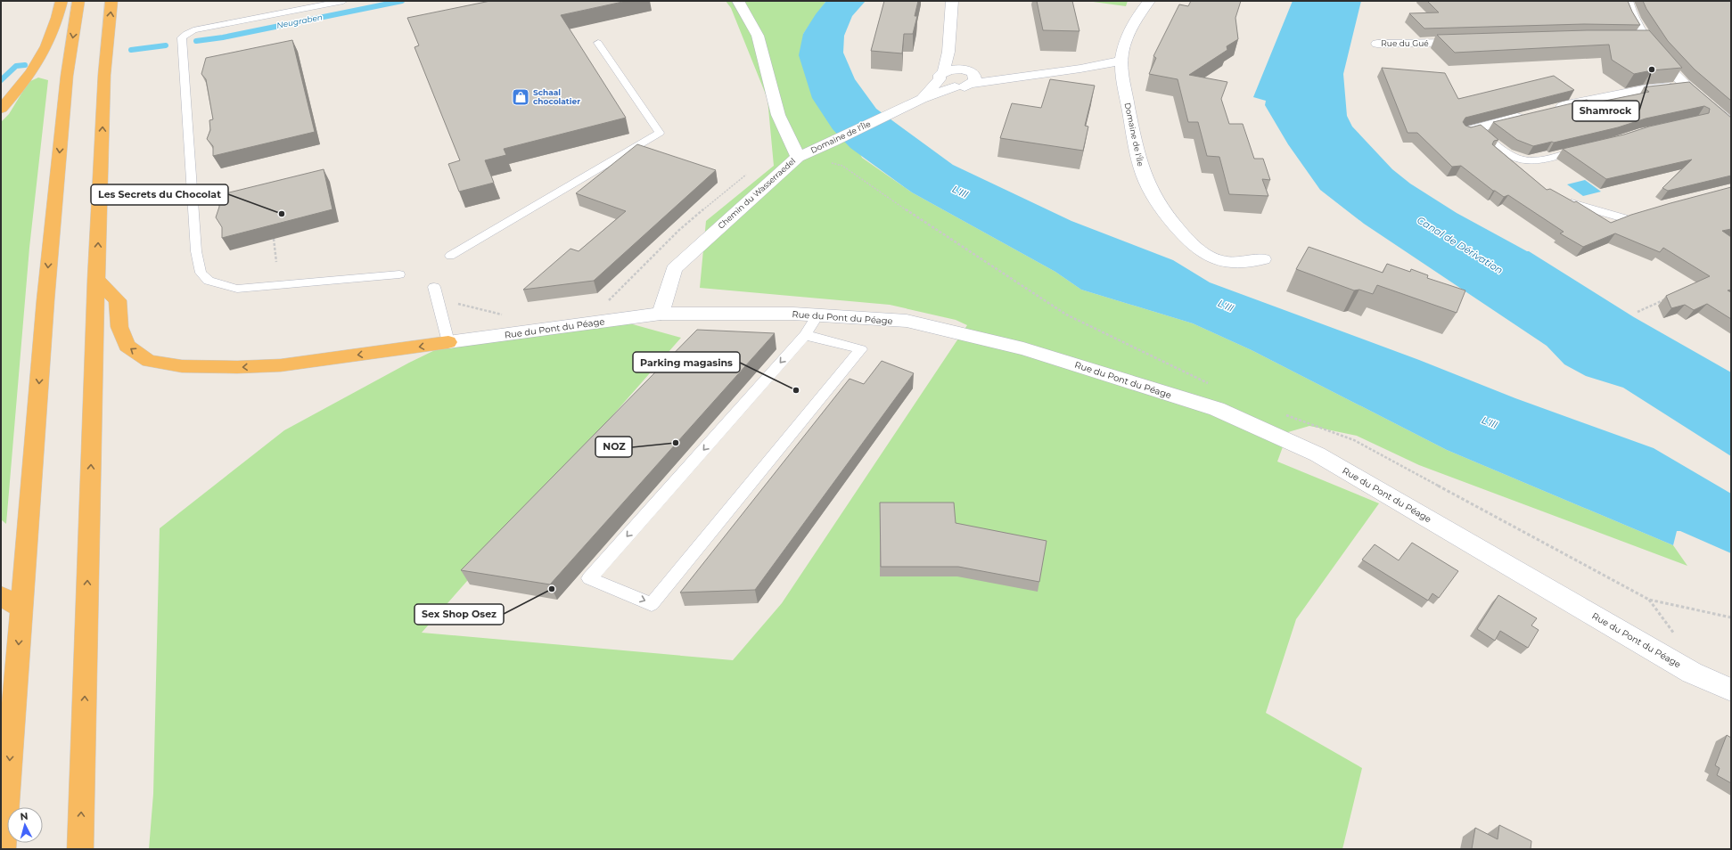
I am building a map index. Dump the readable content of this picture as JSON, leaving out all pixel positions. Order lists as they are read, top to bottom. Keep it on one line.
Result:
{"streets":{"street":["Rue du Gué","Domaine de l'Île","Chemin du Wasserraedel","Rue du Pont du Péage"]},"crossings":[["Domaine de l'Île","Chemin du Wasserraedel"],["Chemin du Wasserraedel","Rue du Pont du Péage"]],"water":["Neugraben","L'Ill","Canal de Dérivation"],"places":{"other":["Shamrock","Les Secrets du Chocolat","Parking magasins","NOZ","Sex Shop Osez"],"shop":["Schaal chocolatier"]},"north":"top"}
